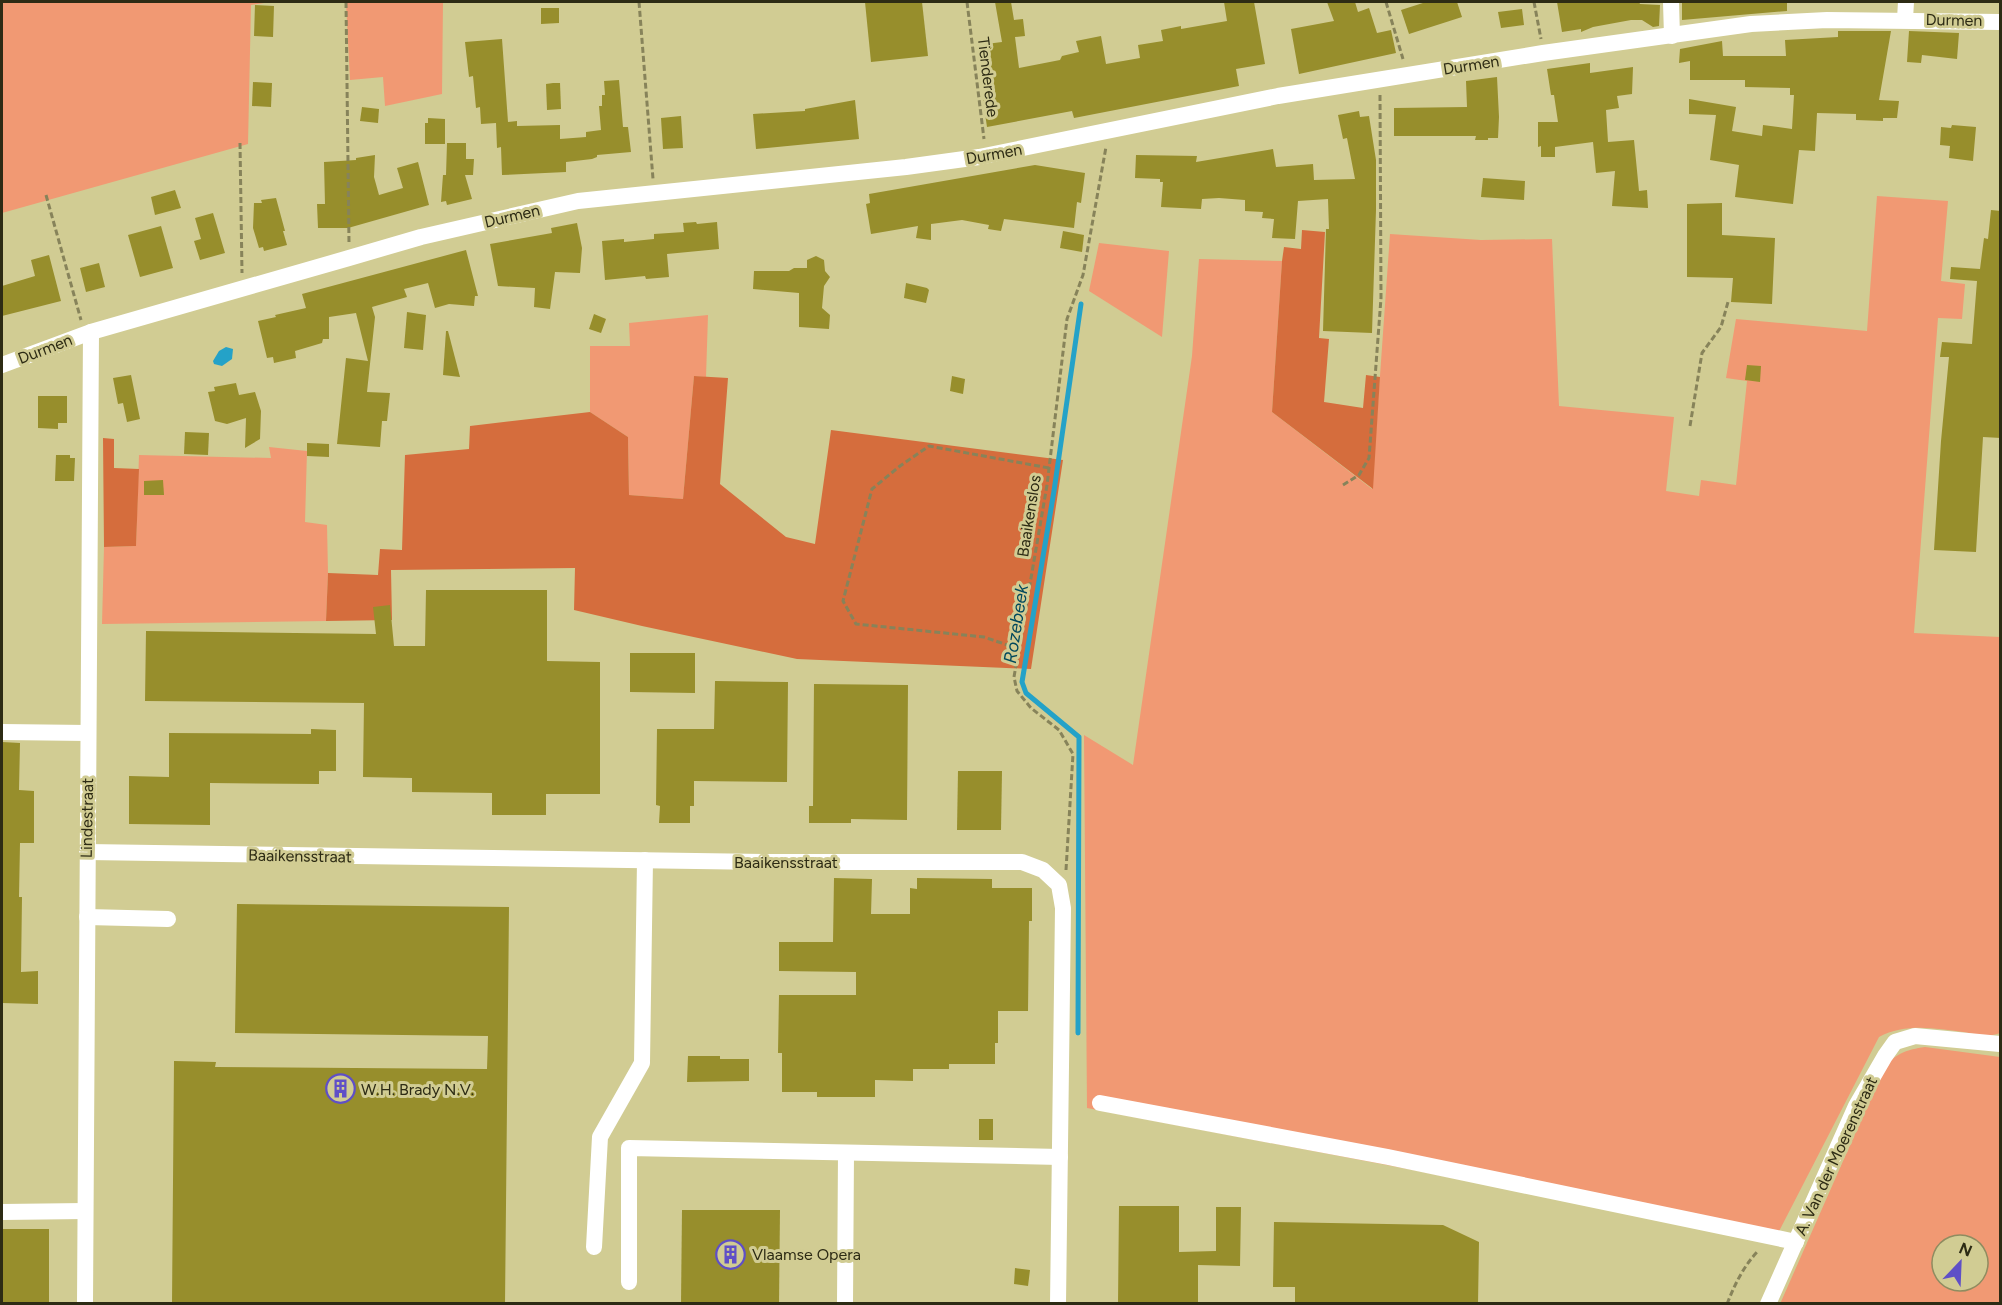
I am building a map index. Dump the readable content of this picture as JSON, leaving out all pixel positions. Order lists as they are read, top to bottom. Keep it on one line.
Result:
{"streets":{"street":["Durmen","Lindestraat","Baaikensstraat","A. Van der Moerenstraat"],"path":["Tienderede","Baaikenslos"]},"crossings":[["Durmen","Tienderede"],["Durmen","Baaikenslos"],["Durmen","Lindestraat"],["Baaikenslos","Baaikensstraat"],["Lindestraat","Baaikensstraat"]],"water":["Rozebeek"],"places":{"building":["W.H. Brady N.V.","Vlaamse Opera"]},"north":"top right"}
